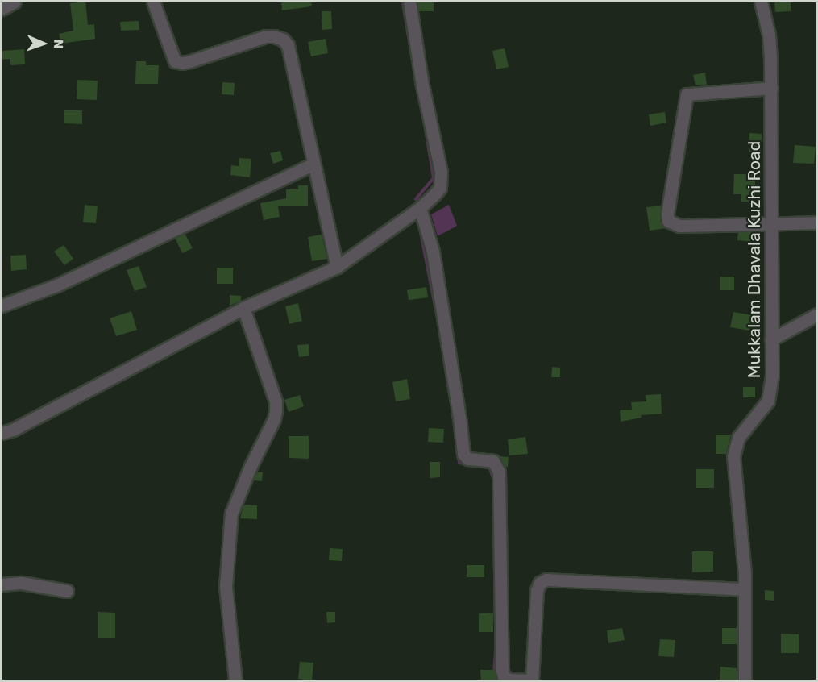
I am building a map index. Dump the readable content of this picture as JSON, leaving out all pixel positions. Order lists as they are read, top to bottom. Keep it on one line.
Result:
{"streets":{"street":["Mukkalam Dhavala Kuzhi Road"]},"north":"right"}
